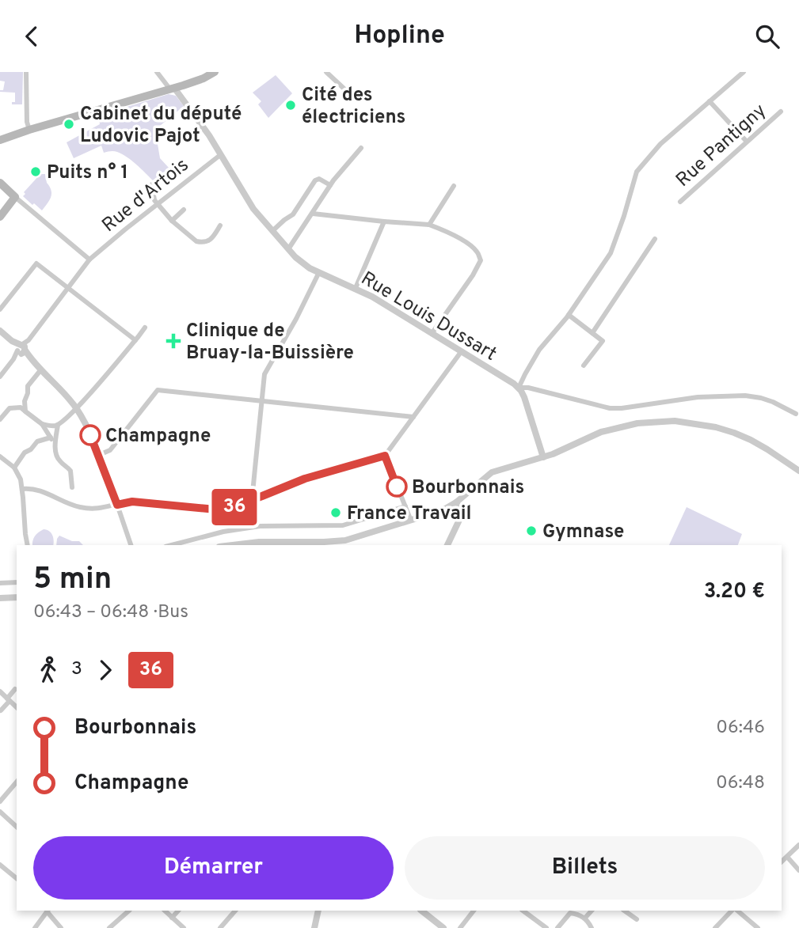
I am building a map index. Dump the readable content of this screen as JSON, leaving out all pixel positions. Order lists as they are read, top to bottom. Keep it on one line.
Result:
{"streets":{"street":["Rue Pantigny","Rue d'Artois","Rue Louis Dussart"]},"crossings":[["Rue d'Artois","Rue Louis Dussart"]],"places":{"other":["Cité des électriciens","Cabinet du député Ludovic Pajot","Puits n° 1","Champagne","Bourbonnais","France Travail","Gymnase"],"health":["Clinique de Bruay-la-Buissière"]},"lines":["bus line 36"],"page":{"header":"Hopline","on_map":"36","heading":["5 min","06:43 – 06:48 · Bus","3.20 €"],"legs":["3","36"],"list":[{"name":"Bourbonnais","value":"06:46"},{"name":"Champagne","value":"06:48"}],"buttons":["Démarrer","Billets"]}}
